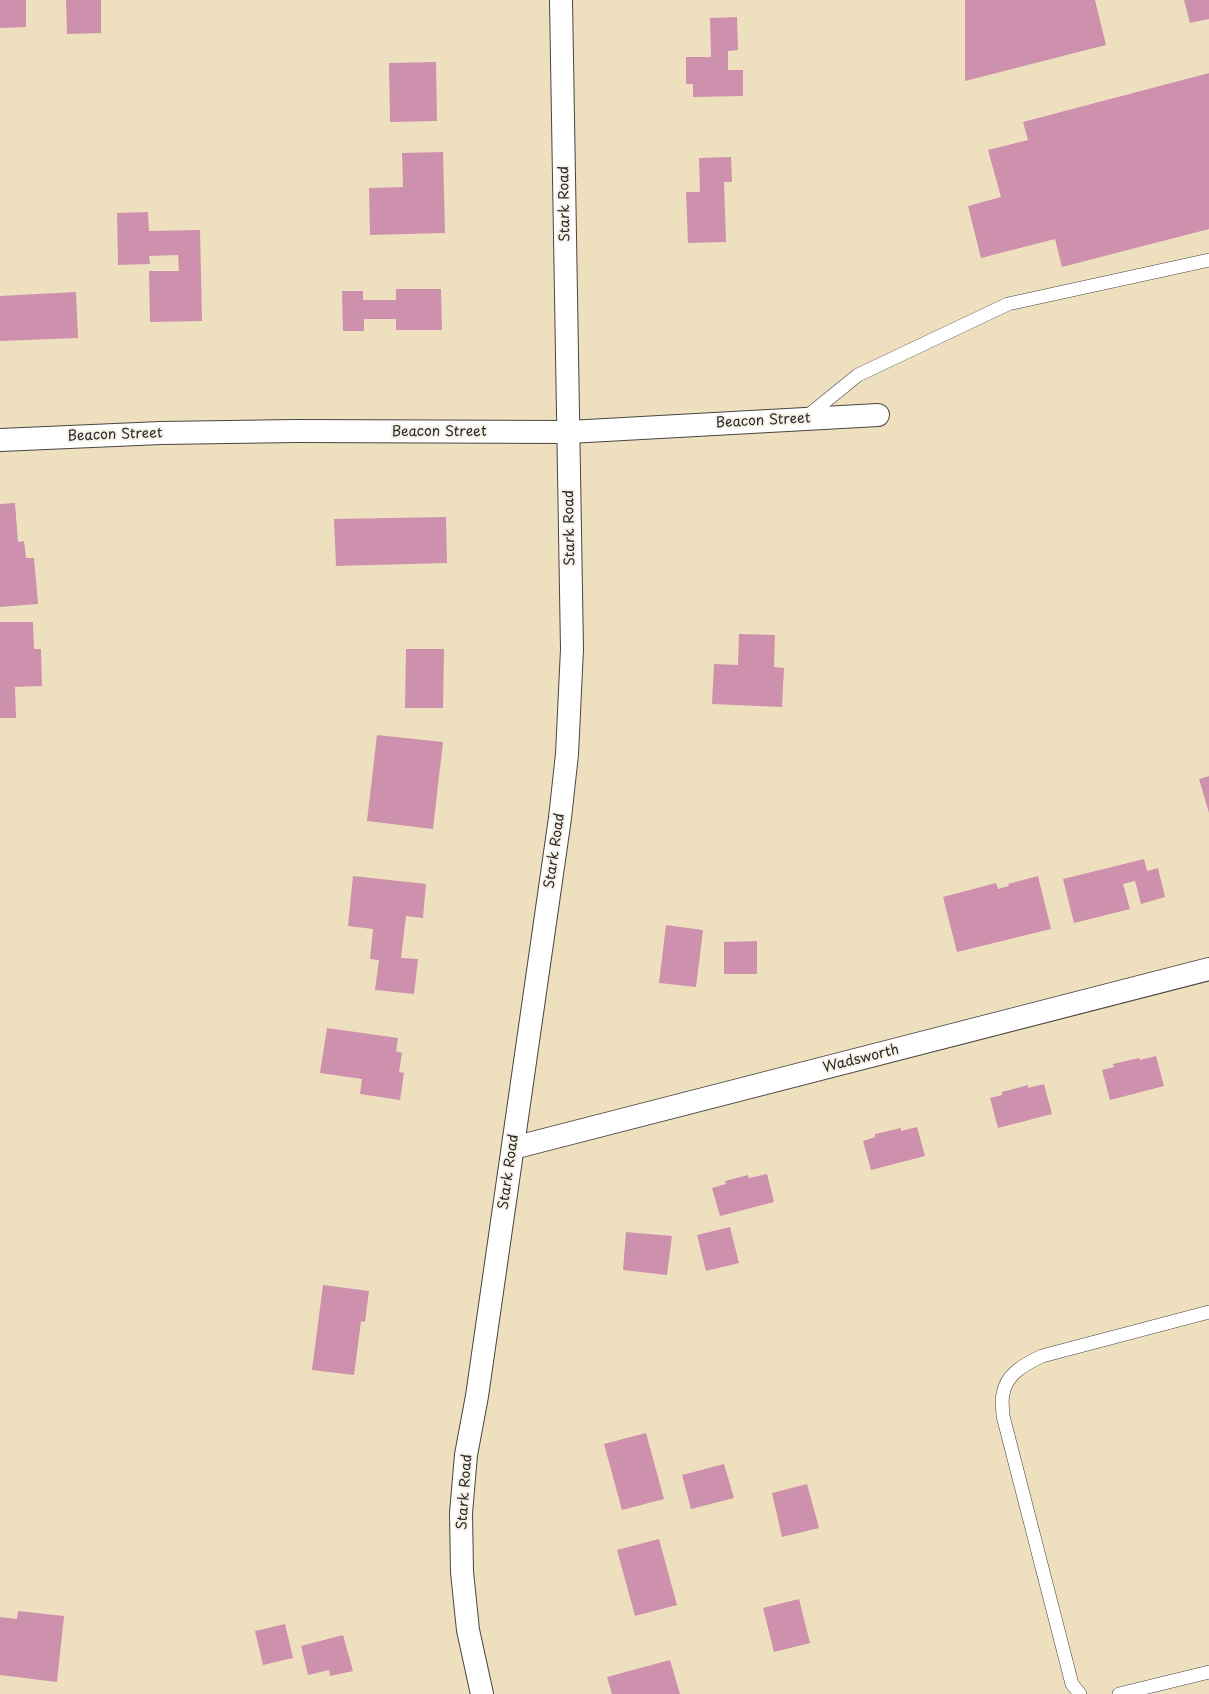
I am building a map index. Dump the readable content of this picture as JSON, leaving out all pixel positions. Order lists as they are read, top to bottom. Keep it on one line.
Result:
{"streets":{"street":["Stark Road","Beacon Street","Wadsworth"]},"crossings":[["Stark Road","Beacon Street"],["Stark Road","Wadsworth"]]}
